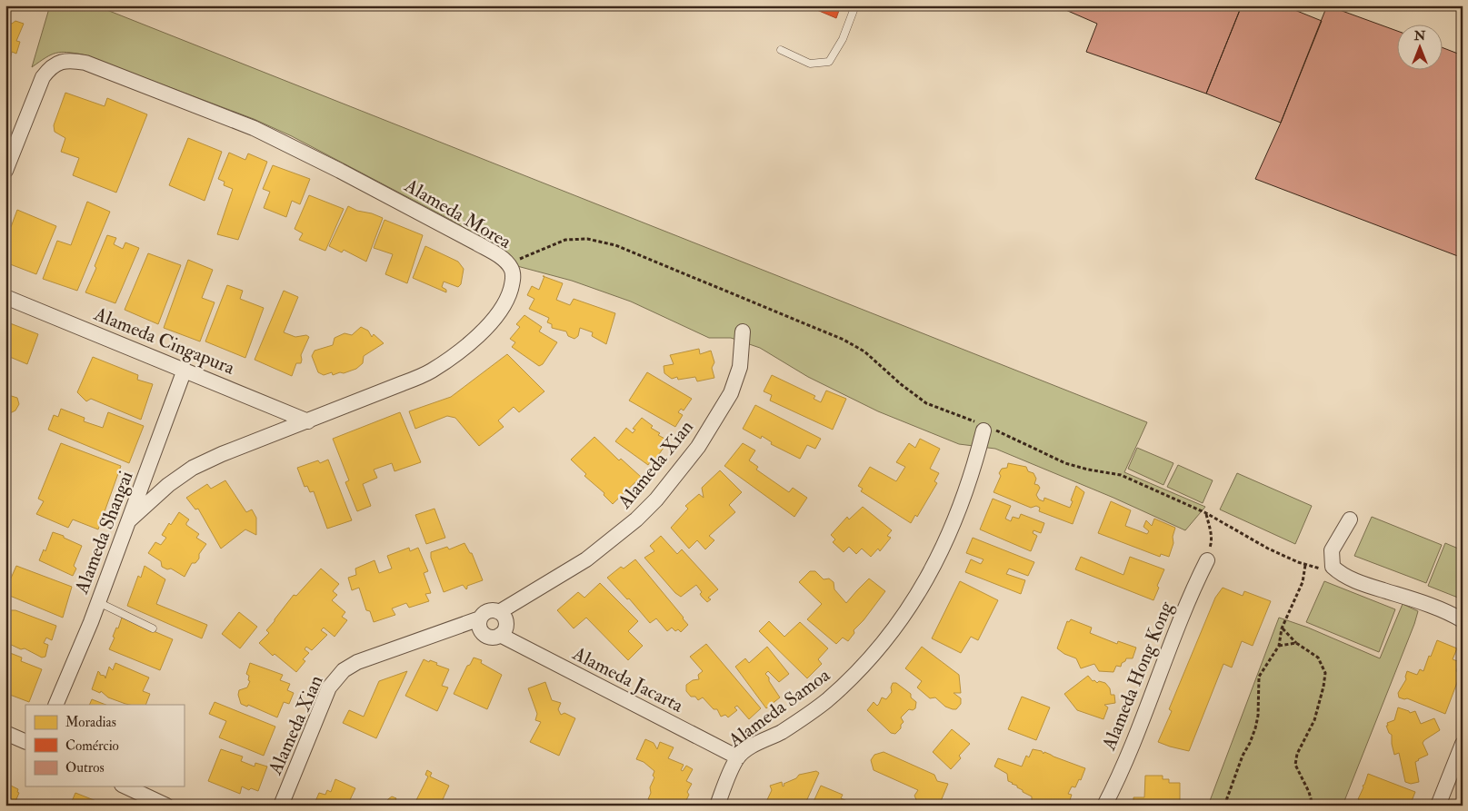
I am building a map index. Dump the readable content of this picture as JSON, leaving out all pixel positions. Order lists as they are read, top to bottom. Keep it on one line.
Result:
{"streets":{"street":["Alameda Morea","Alameda Cingapura","Alameda Xian","Alameda Shangai","Alameda Hong Kong","Alameda Jacarta","Alameda Samoa"]},"crossings":[["Alameda Morea","Alameda Cingapura"],["Alameda Morea","Alameda Shangai"],["Alameda Cingapura","Alameda Shangai"],["Alameda Xian","Alameda Jacarta"],["Alameda Jacarta","Alameda Samoa"]],"legend":["Moradias","Comércio","Outros"],"north":"top"}
